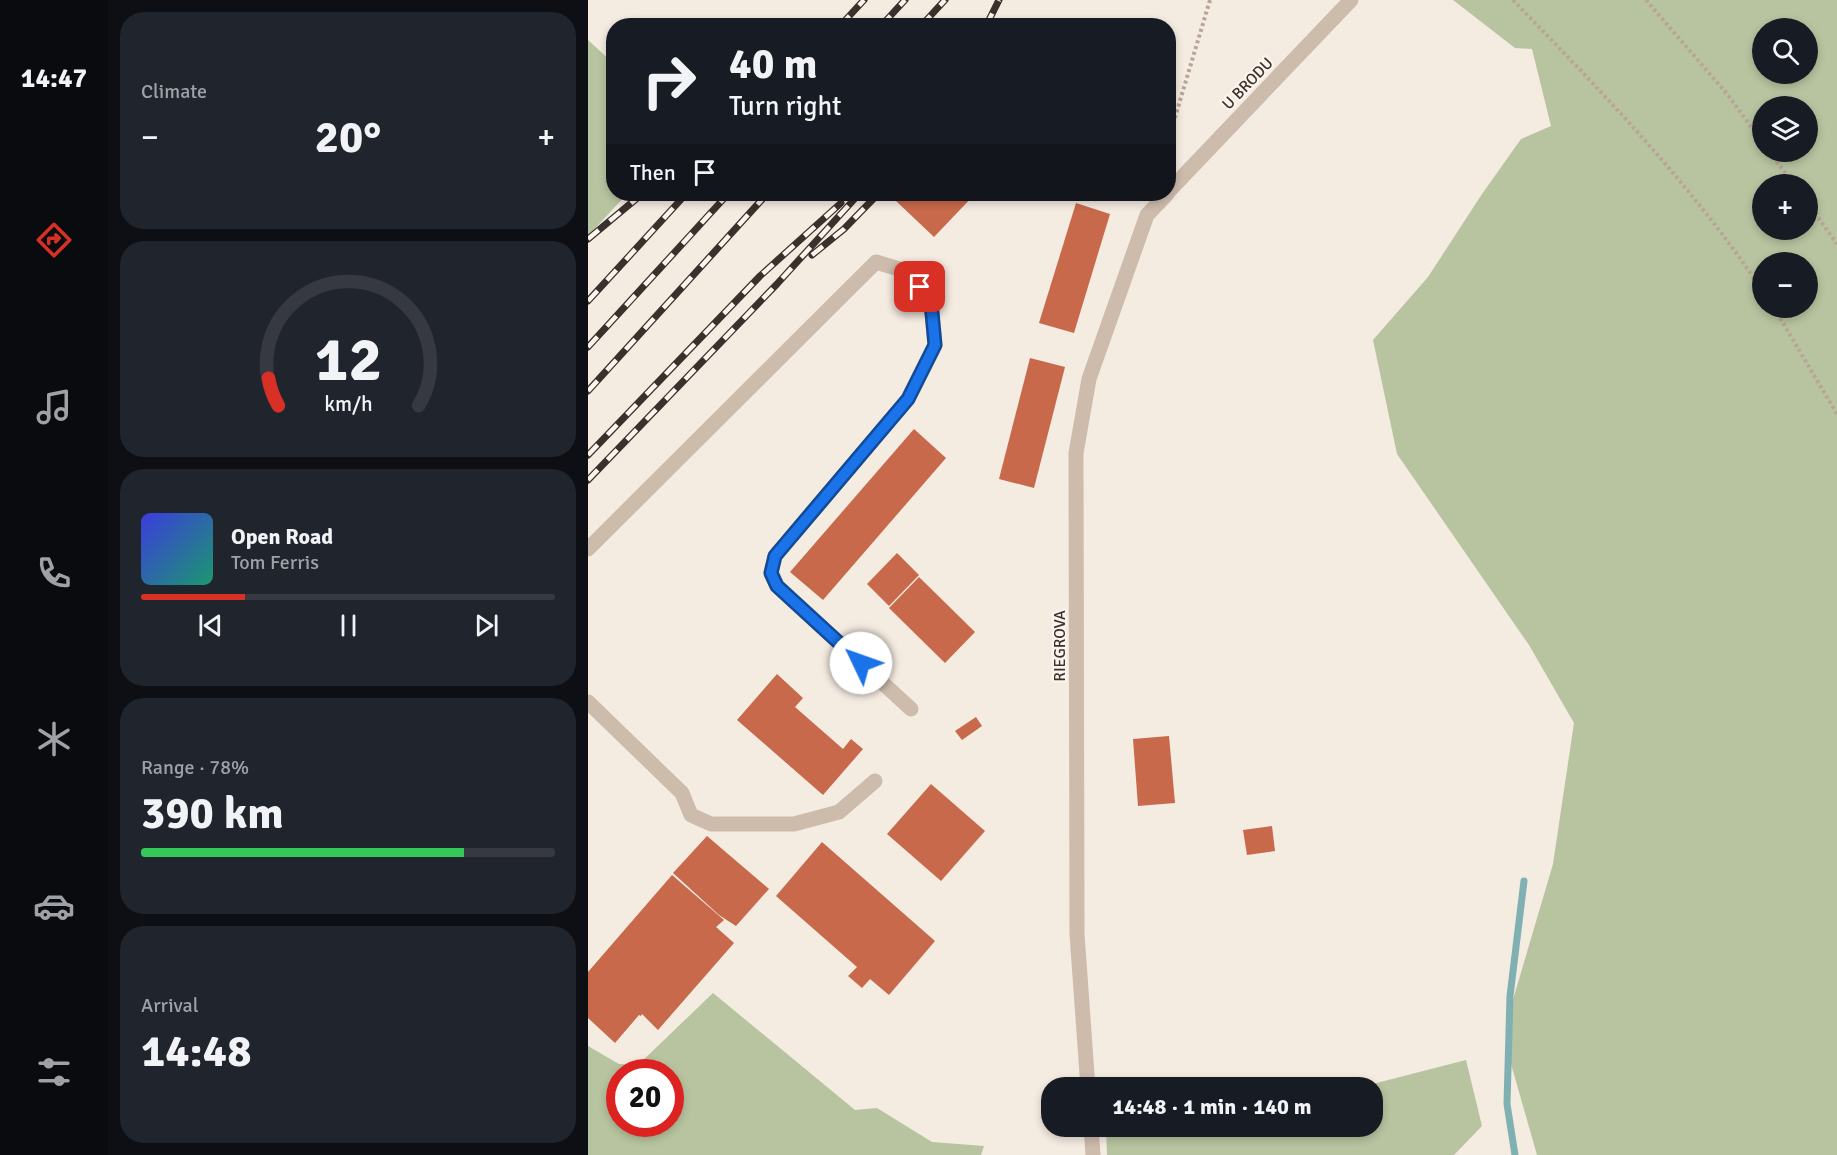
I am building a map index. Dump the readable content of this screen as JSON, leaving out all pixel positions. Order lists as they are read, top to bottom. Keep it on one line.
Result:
{"streets":{"street":["U BRODU","RIEGROVA"]},"crossings":[["U BRODU","RIEGROVA"]],"page":{"tabs":"14:47","tile":["Climate",["Range · 78%","390 km"],["Arrival","14:48"]],"map_buttons":["+","−"],"turn":["40 m","Turn right"],"heat":["−","20°","+"],"then":"Then","song":["Open Road","Tom Ferris"],"limit":"20","trip":"14:48 · 1 min · 140 m","gauge":["12","km/h"]}}
